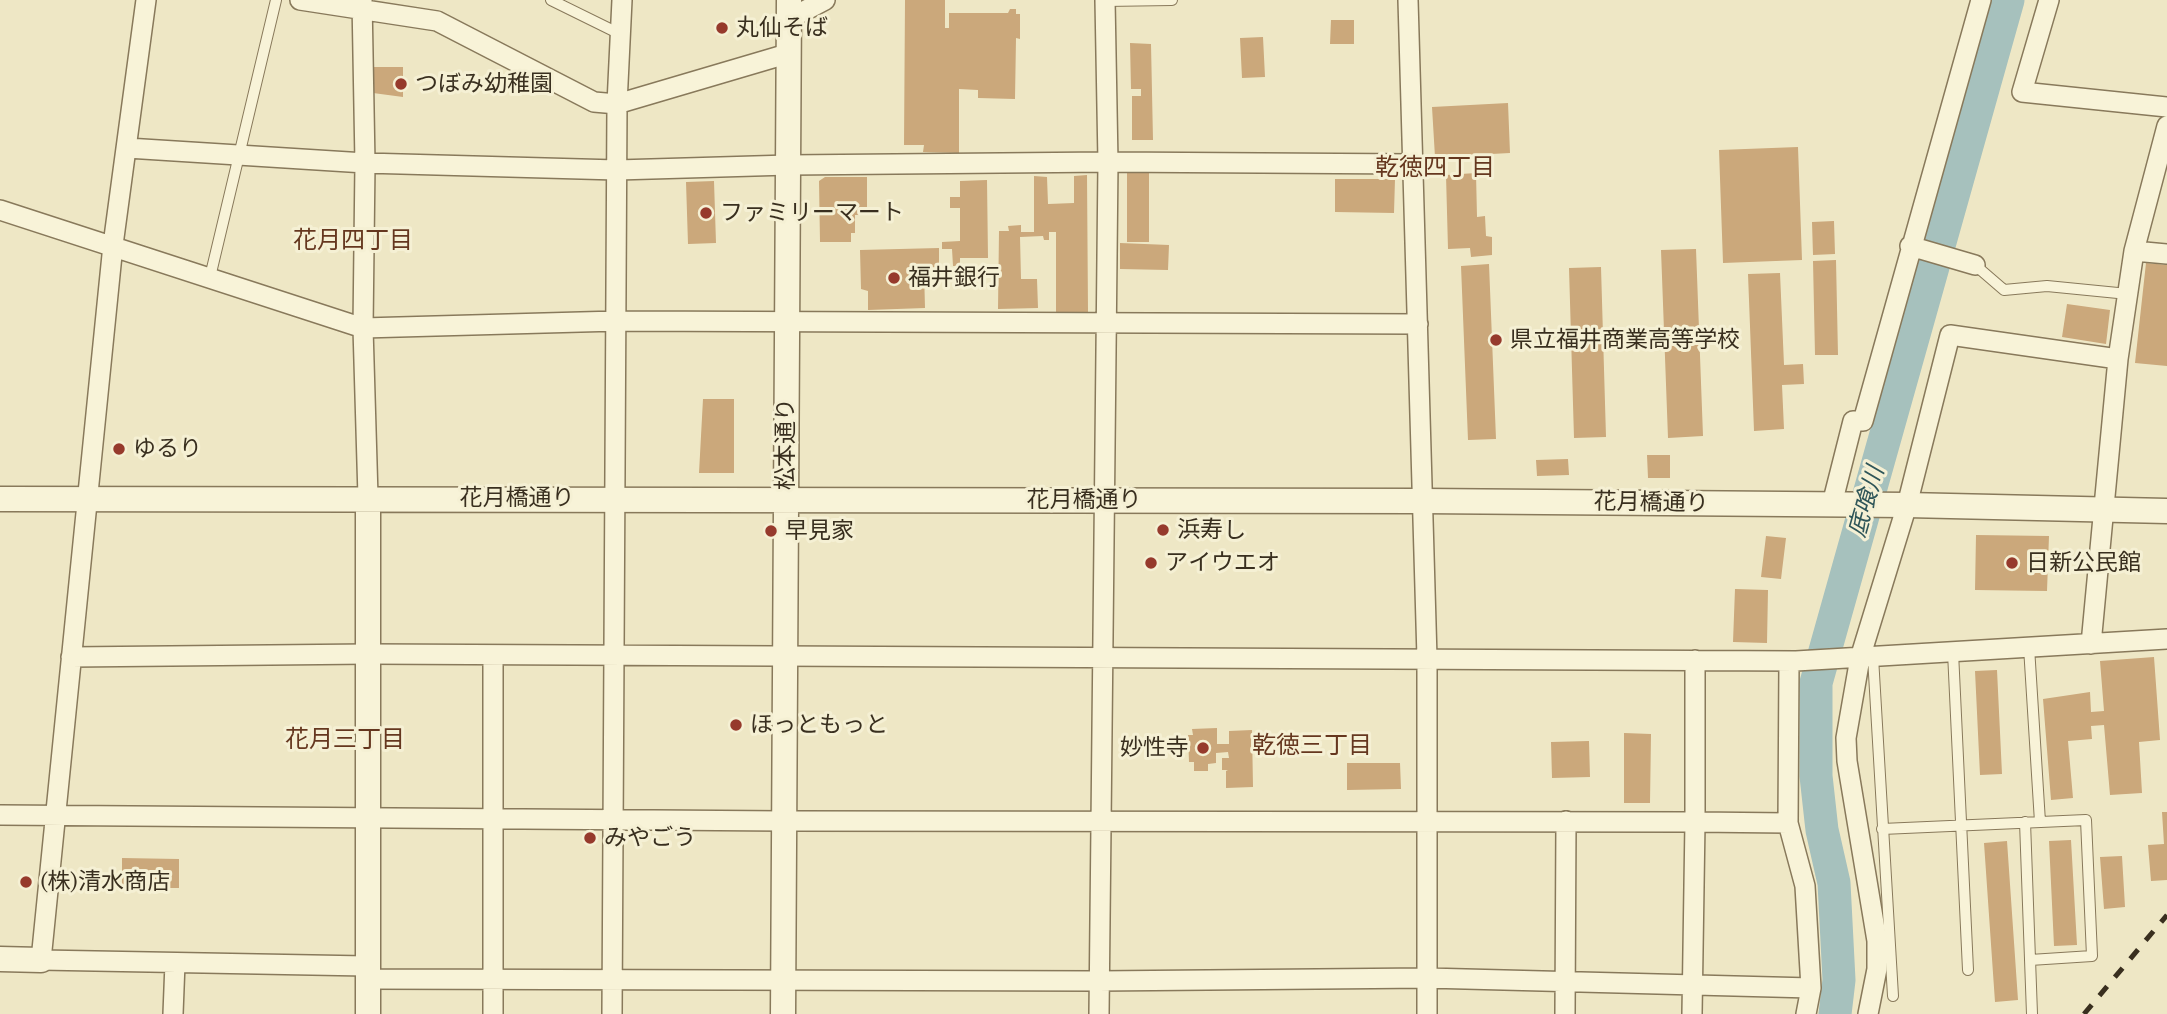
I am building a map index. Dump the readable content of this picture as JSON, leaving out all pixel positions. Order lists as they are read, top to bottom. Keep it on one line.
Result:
{"streets":{"street":["松本通り","花月橋通り"]},"crossings":[["松本通り","花月橋通り"]],"districts":["乾徳四丁目","花月四丁目","花月三丁目","乾徳三丁目"],"water":["底喰川"],"places":["丸仙そば","つぼみ幼稚園","ファミリーマート","福井銀行","県立福井商業高等学校","ゆるり","浜寿し","早見家","アイウエオ","日新公民館","ほっともっと","妙性寺","みやごう","(株)清水商店"]}
